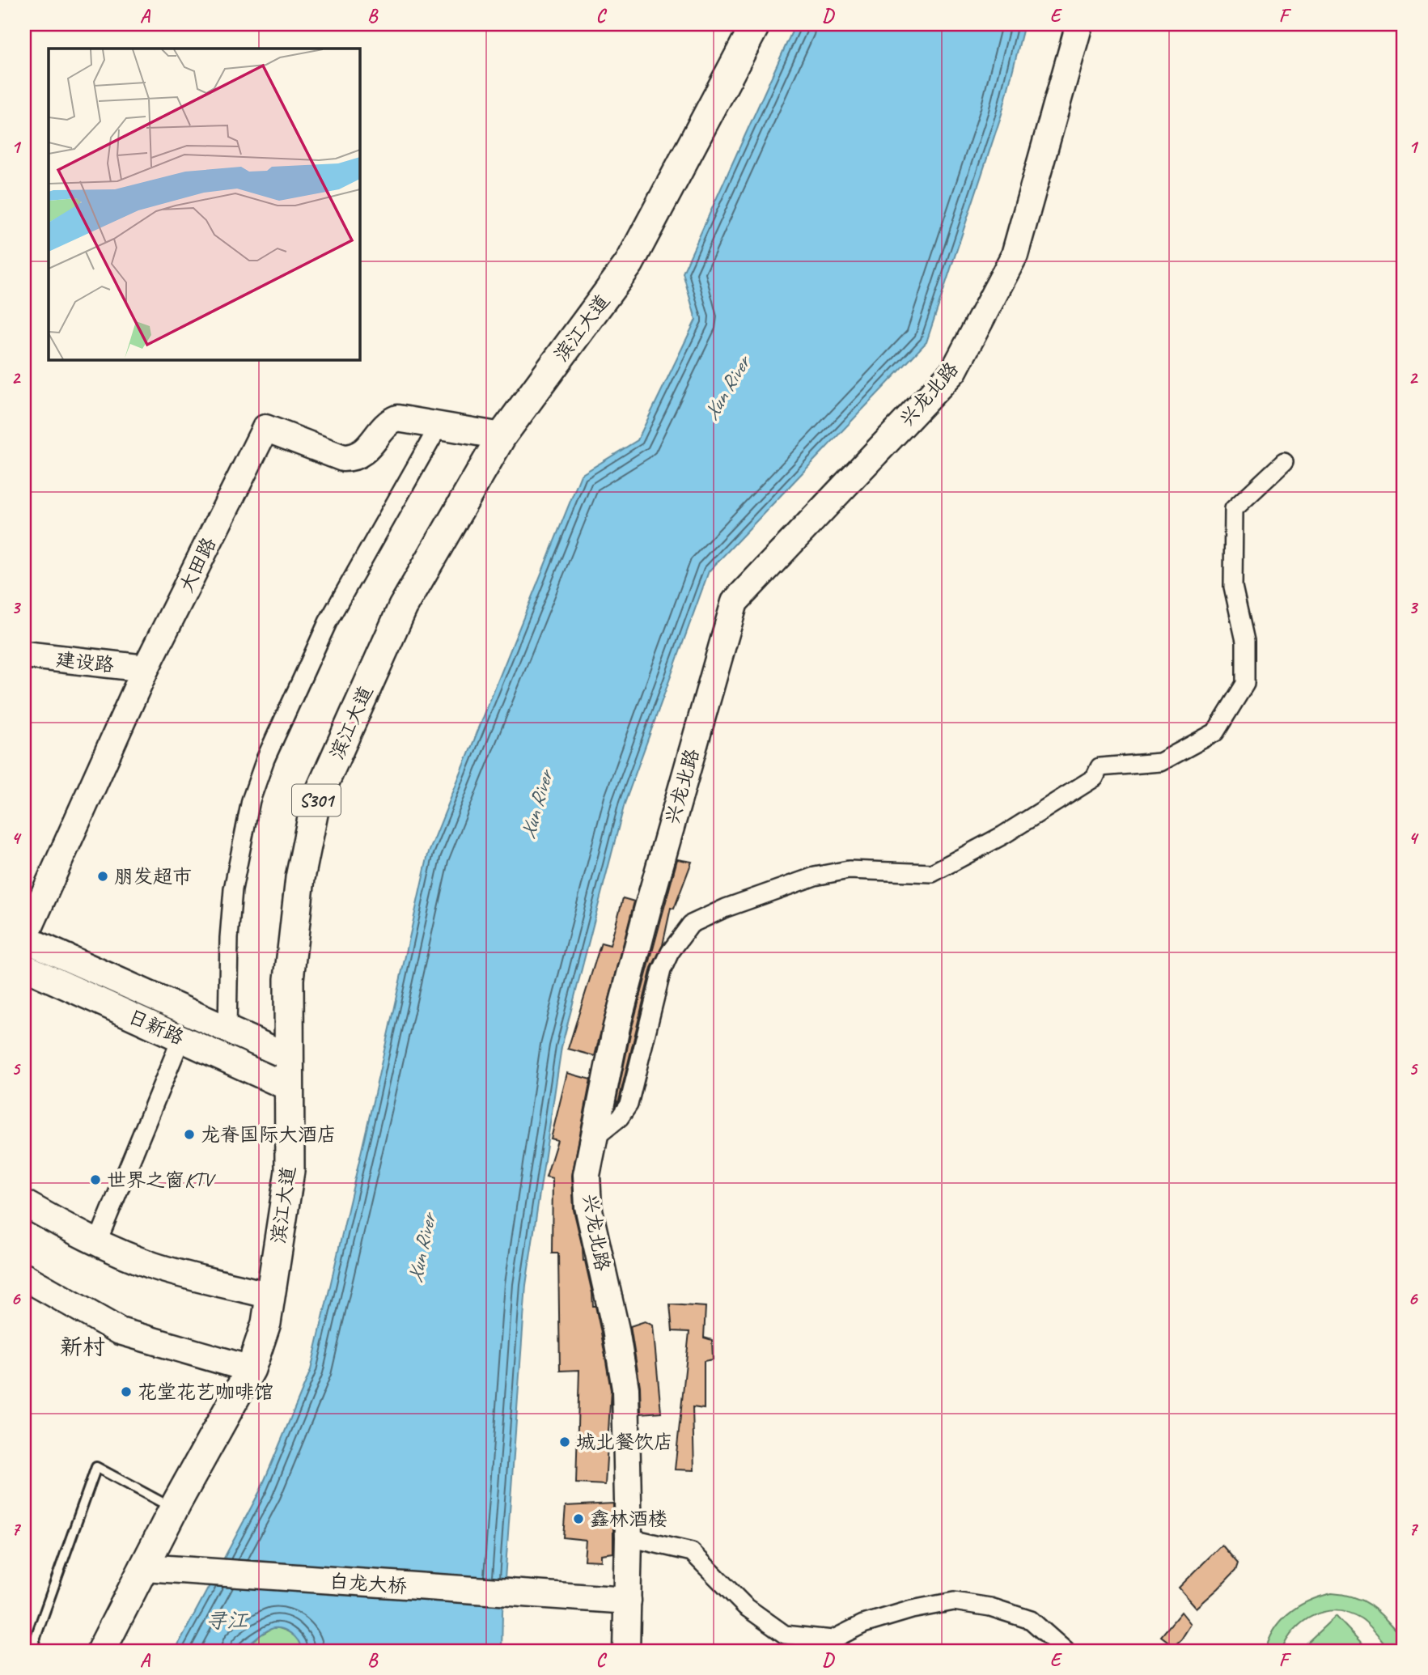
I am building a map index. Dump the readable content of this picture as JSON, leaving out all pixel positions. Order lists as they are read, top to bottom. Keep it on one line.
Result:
{"streets":{"main road":["滨江大道","兴龙北路","大田路","建设路","S301","日新路","白龙大桥"]},"crossings":[["滨江大道","大田路"],["滨江大道","日新路"],["滨江大道","白龙大桥"],["兴龙北路","白龙大桥"],["大田路","建设路"],["大田路","日新路"]],"districts":["新村"],"water":["Xun River","寻江"],"places":["朋发超市","龙脊国际大酒店","世界之窗KTV","花堂花艺咖啡馆","城北餐饮店","鑫林酒楼"],"grid":{"columns":["A","B","C","D","E","F"],"rows":["1","2","3","4","5","6","7"]}}
